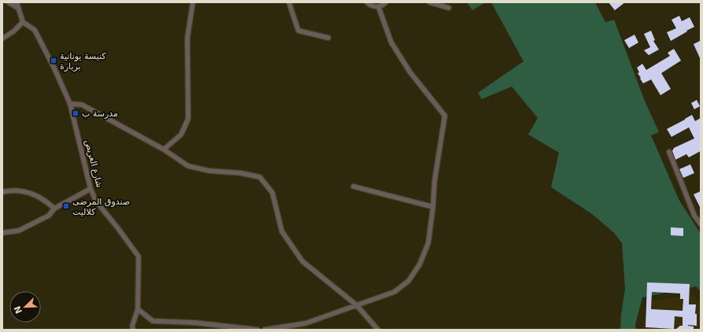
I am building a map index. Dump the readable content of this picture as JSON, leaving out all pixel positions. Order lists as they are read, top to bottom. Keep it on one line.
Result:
{"streets":{"street":["شارع العريض"]},"places":{"transit":["كنيسة يونانية بربارة","مدرسة ب","صندوق المرضى كلاليت"]},"north":"bottom left"}
